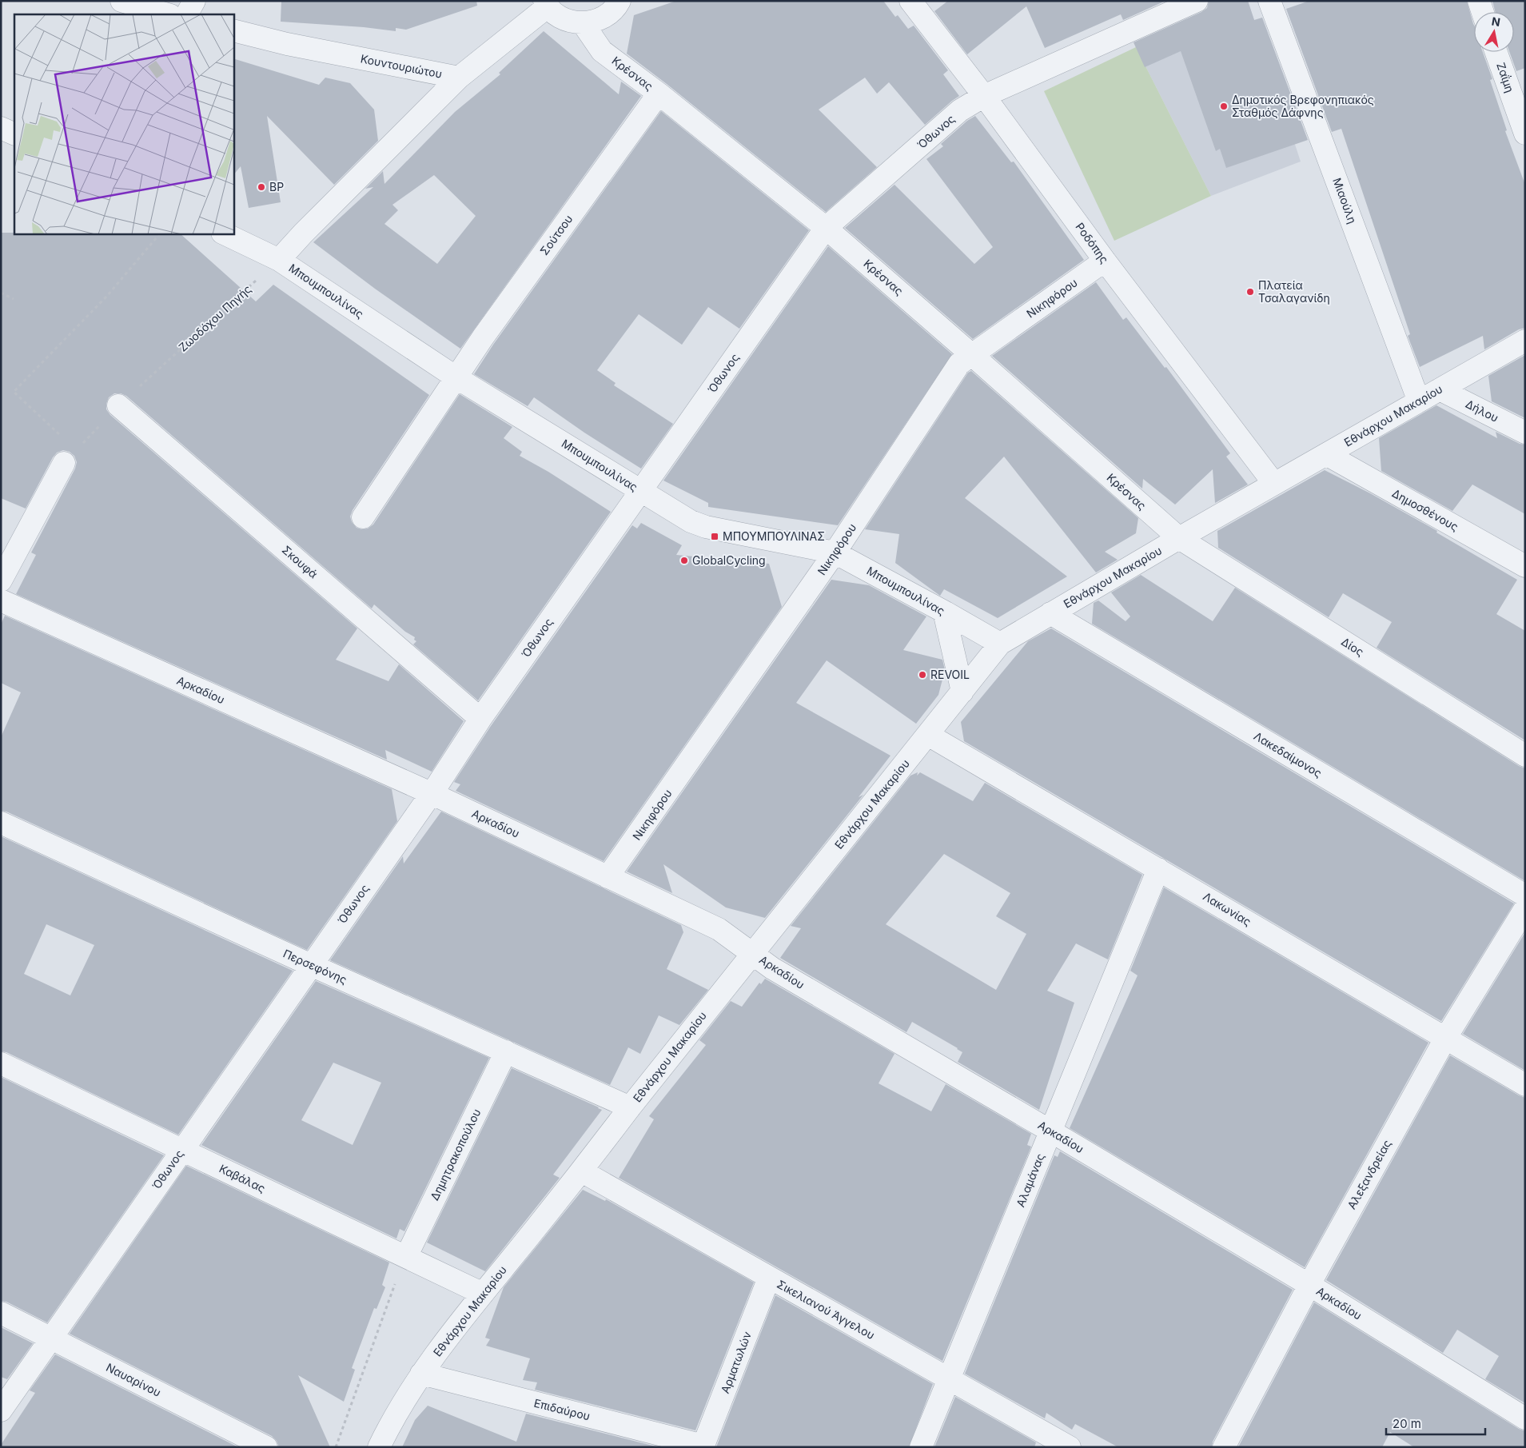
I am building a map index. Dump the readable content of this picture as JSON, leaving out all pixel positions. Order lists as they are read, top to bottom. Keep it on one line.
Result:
{"streets":{"street":["Κουντουριώτου","Κρέσνας","Ζαΐμη","Όθωνος","Μιαούλη","Σούτσου","Ροδόπης","Μπουμπουλίνας","Νικηφόρου","Δήλου","Εθνάρχου Μακαρίου","Δημοσθένους","Σκουφά","Δίος","Αρκαδίου","Λακεδαίμονος","Λακωνίας","Περσεφόνης","Δημητρακοπούλου","Αλεξανδρείας","Καβάλας","Αλαμάνας","Σικελιανού Άγγελου","Αρματωλών","Ναυαρίνου","Επιδαύρου"],"path":["Ζωοδόχου Πηγής"]},"crossings":[["Κρέσνας","Όθωνος"],["Κρέσνας","Σούτσου"],["Κρέσνας","Νικηφόρου"],["Κρέσνας","Εθνάρχου Μακαρίου"],["Κρέσνας","Δίος"],["Όθωνος","Ροδόπης"],["Όθωνος","Μπουμπουλίνας"],["Όθωνος","Σκουφά"],["Όθωνος","Αρκαδίου"],["Όθωνος","Περσεφόνης"],["Όθωνος","Καβάλας"],["Όθωνος","Ναυαρίνου"],["Μιαούλη","Εθνάρχου Μακαρίου"],["Σούτσου","Μπουμπουλίνας"],["Ροδόπης","Νικηφόρου"],["Ροδόπης","Εθνάρχου Μακαρίου"],["Μπουμπουλίνας","Νικηφόρου"],["Μπουμπουλίνας","Ζωοδόχου Πηγής"],["Μπουμπουλίνας","Εθνάρχου Μακαρίου"],["Νικηφόρου","Αρκαδίου"],["Ζωοδόχου Πηγής","Σκουφά"],["Δήλου","Εθνάρχου Μακαρίου"],["Εθνάρχου Μακαρίου","Δημοσθένους"],["Εθνάρχου Μακαρίου","Δίος"],["Εθνάρχου Μακαρίου","Αρκαδίου"],["Εθνάρχου Μακαρίου","Λακεδαίμονος"],["Εθνάρχου Μακαρίου","Λακωνίας"],["Εθνάρχου Μακαρίου","Περσεφόνης"],["Εθνάρχου Μακαρίου","Καβάλας"],["Εθνάρχου Μακαρίου","Σικελιανού Άγγελου"],["Εθνάρχου Μακαρίου","Επιδαύρου"],["Αρκαδίου","Αλεξανδρείας"],["Αρκαδίου","Αλαμάνας"],["Λακωνίας","Αλεξανδρείας"],["Λακωνίας","Αλαμάνας"],["Περσεφόνης","Δημητρακοπούλου"],["Δημητρακοπούλου","Καβάλας"],["Αλαμάνας","Σικελιανού Άγγελου"],["Σικελιανού Άγγελου","Αρματωλών"],["Αρματωλών","Επιδαύρου"]],"places":{"other":["Δημοτικός Βρεφονηπιακός Σταθμός Δάφνης","BP","Πλατεία Τσαλαγανίδη","GlobalCycling","REVOIL"],"transit":["ΜΠΟΥΜΠΟΥΛΙΝΑΣ"]},"scale_bar":"20 m","north":"top"}
